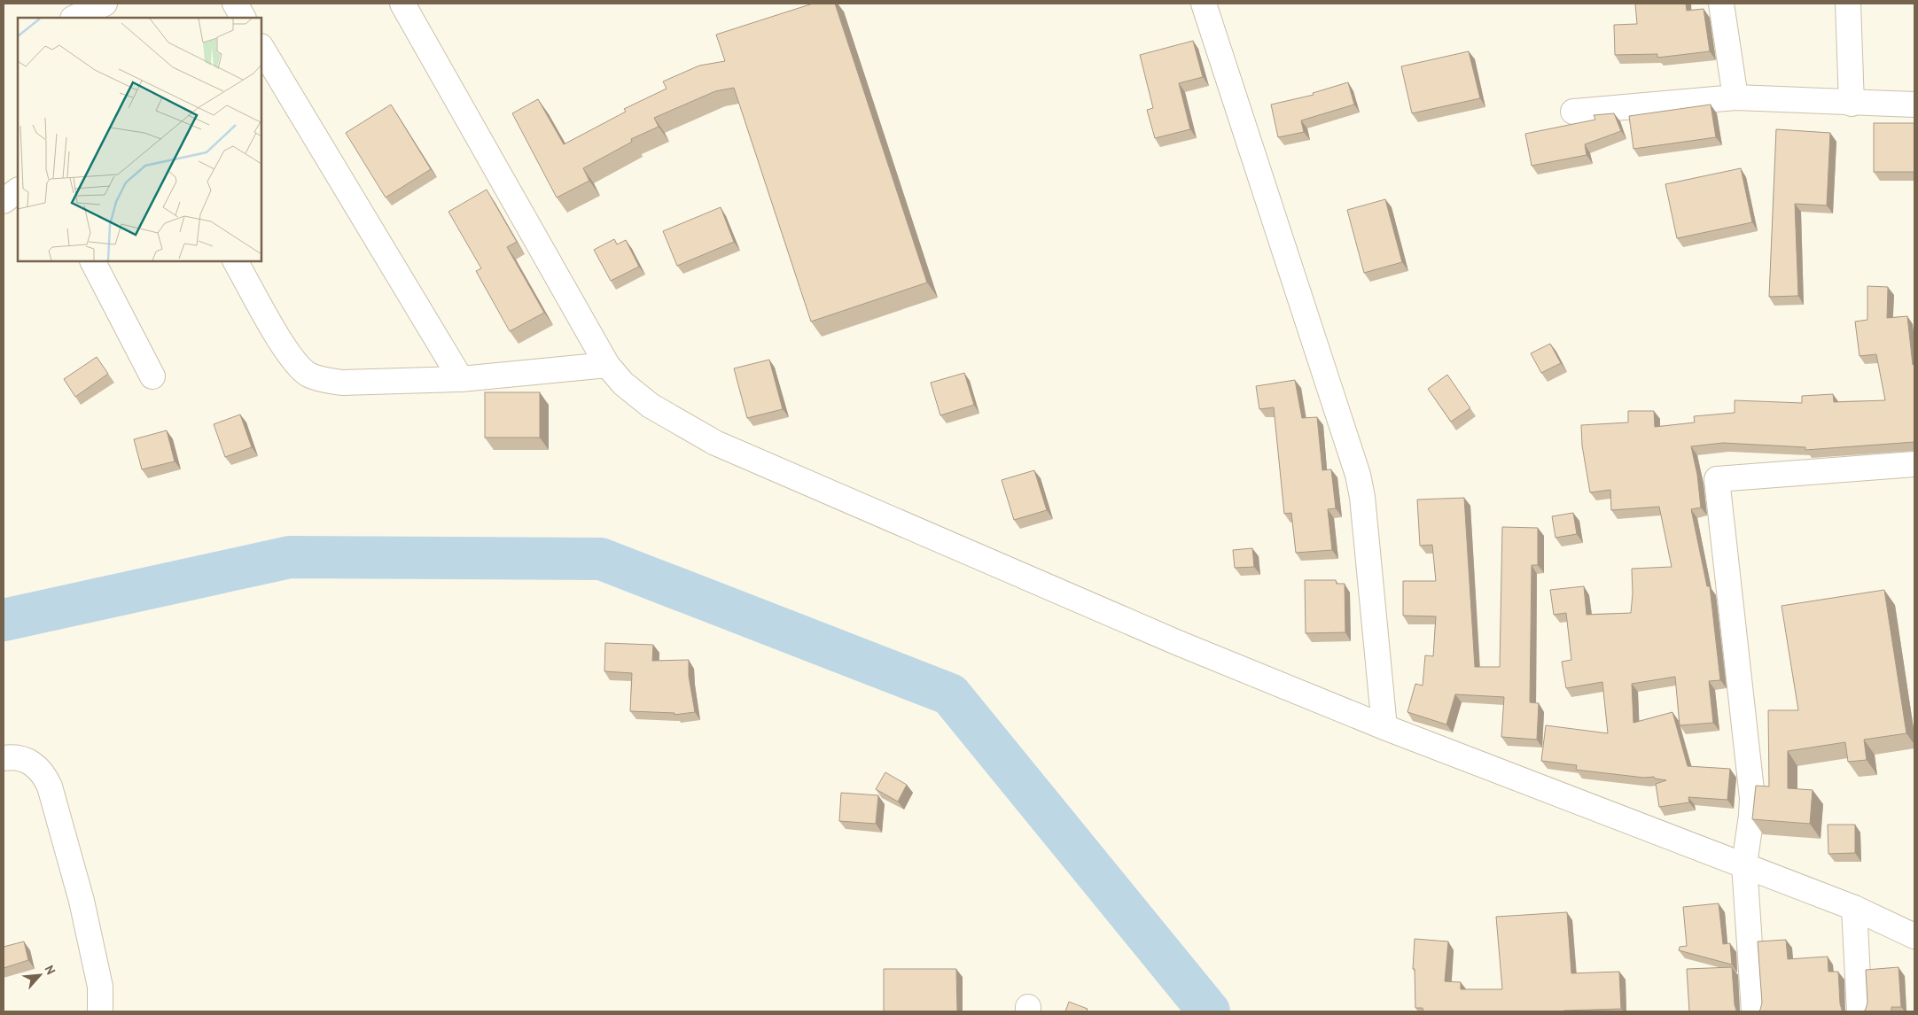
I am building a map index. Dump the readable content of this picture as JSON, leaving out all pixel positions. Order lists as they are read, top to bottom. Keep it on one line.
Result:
{"north":"top right"}
